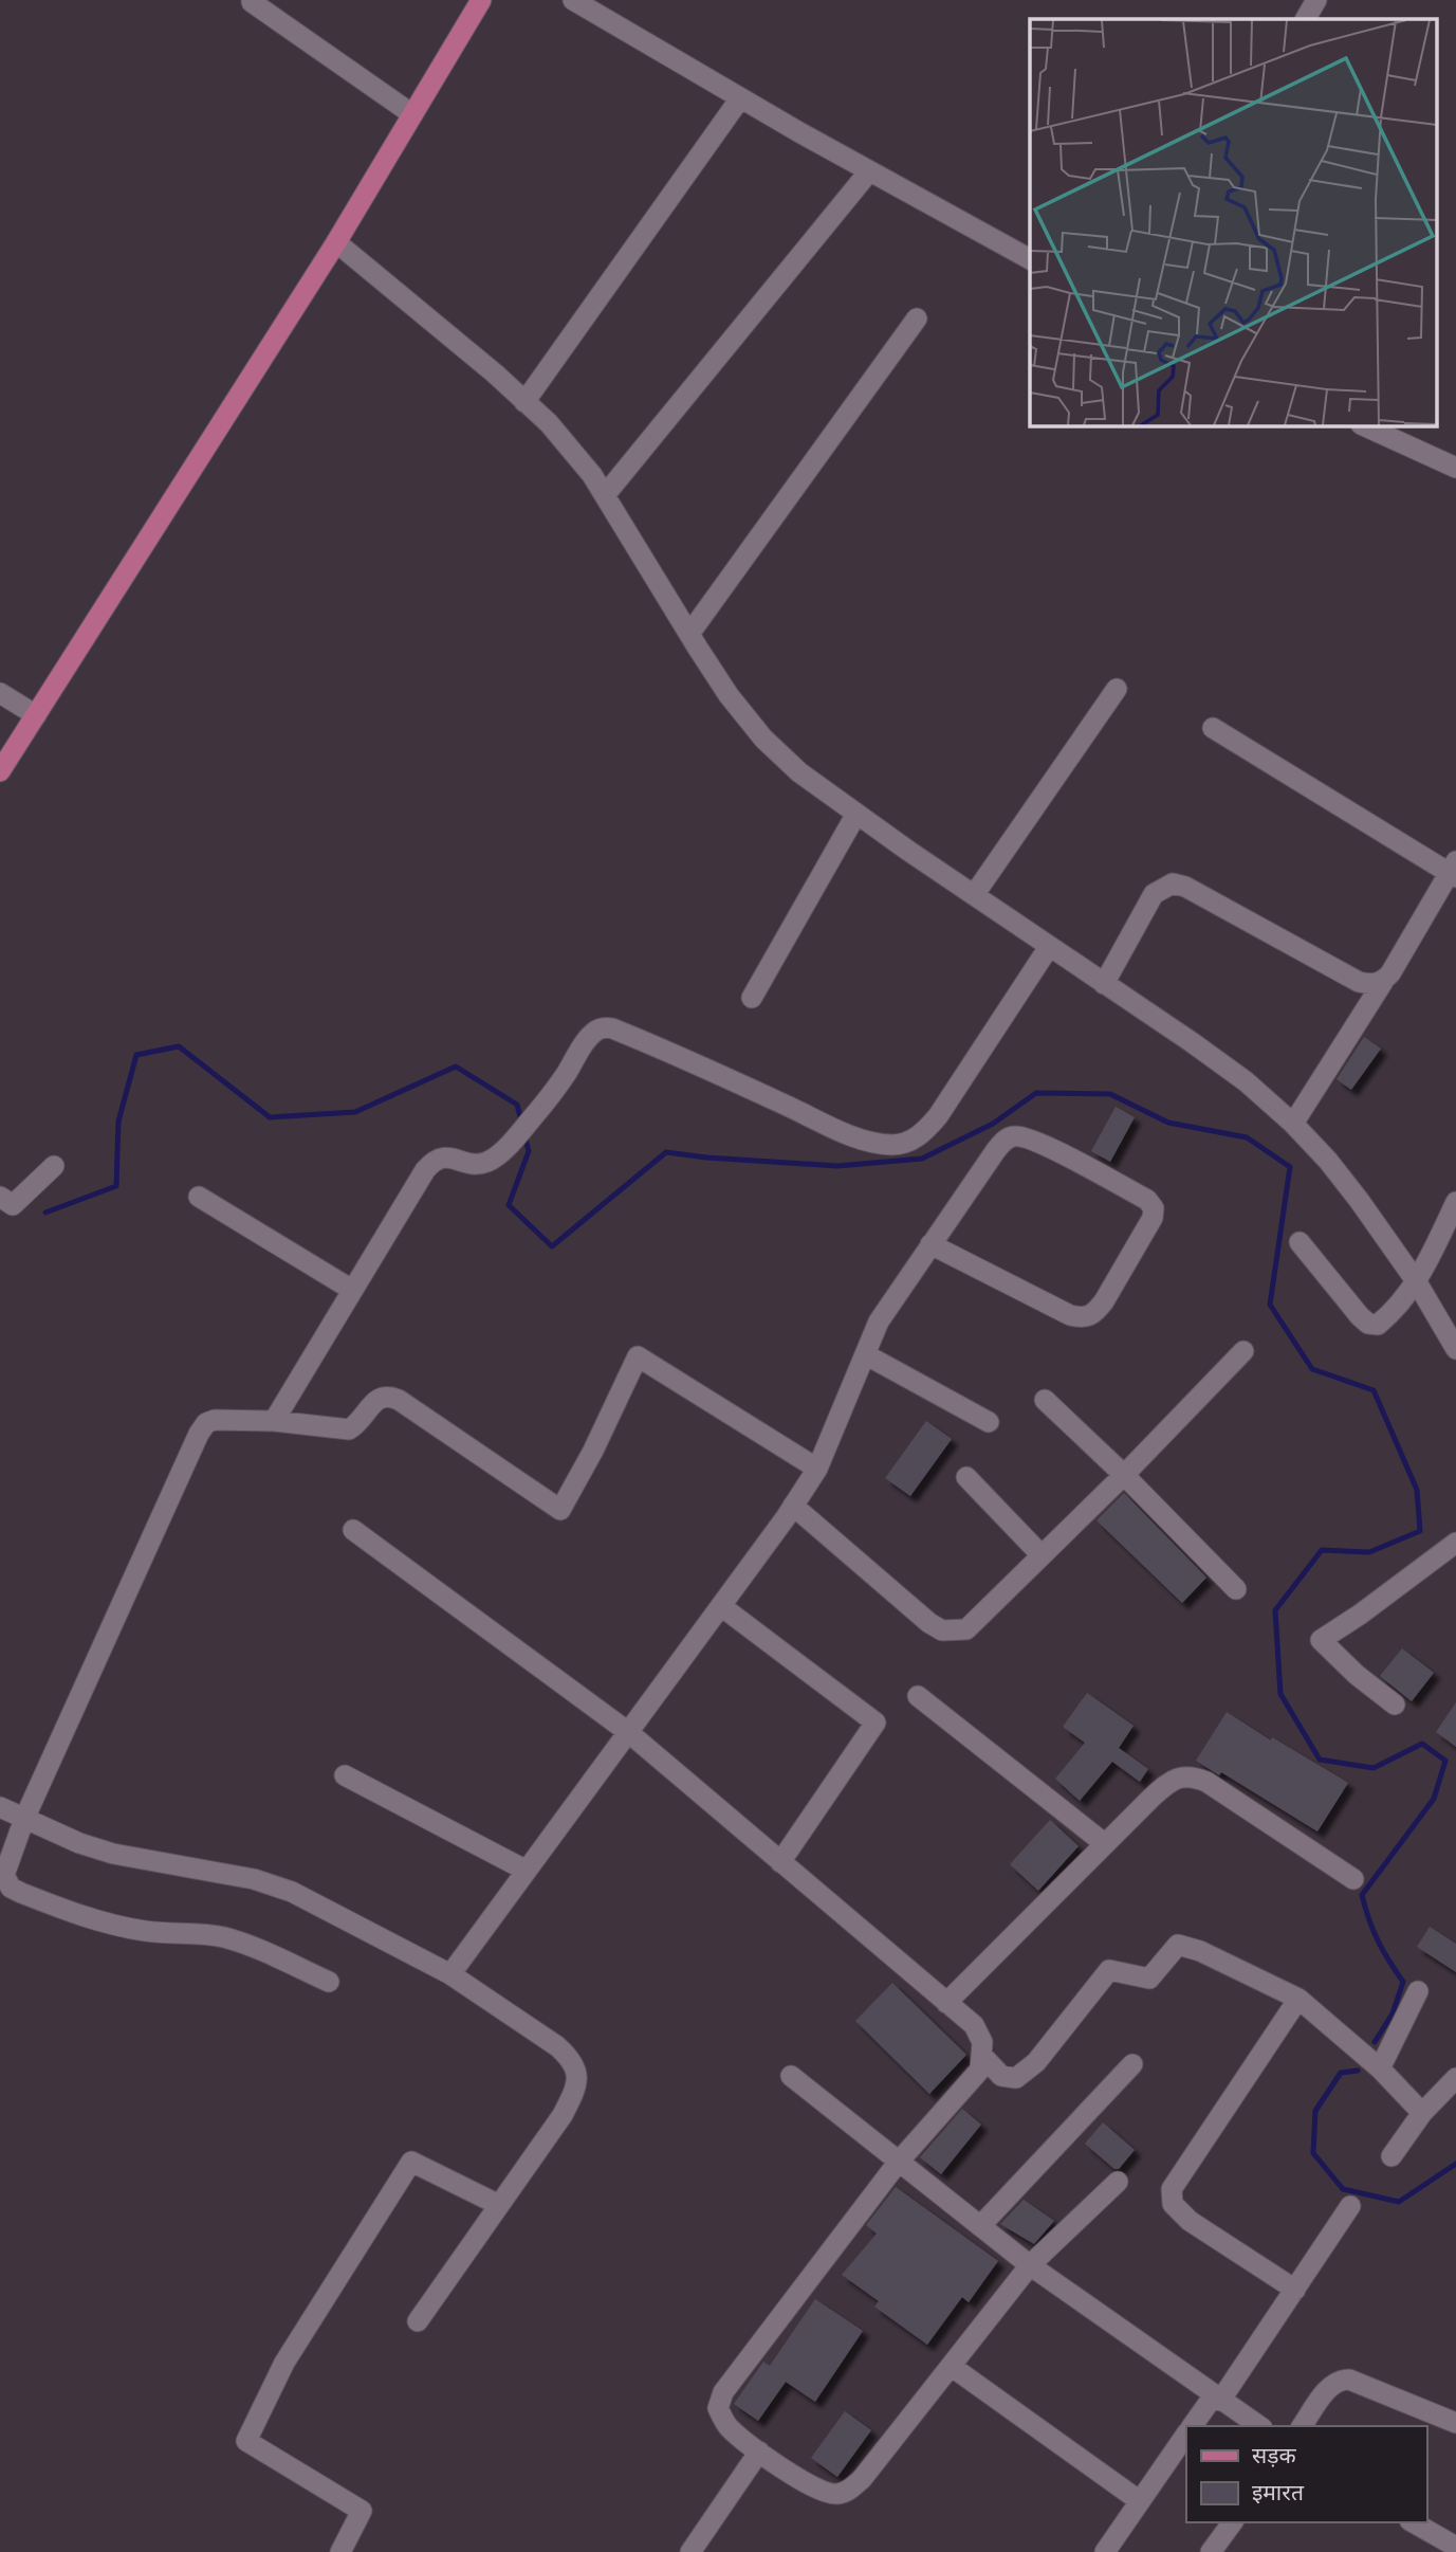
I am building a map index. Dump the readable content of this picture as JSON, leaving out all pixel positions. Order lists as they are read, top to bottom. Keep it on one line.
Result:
{"legend":["सड़क","इमारत"]}
